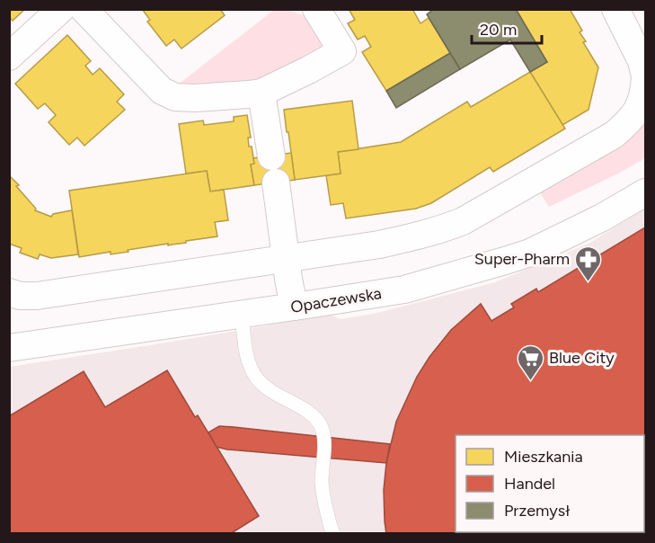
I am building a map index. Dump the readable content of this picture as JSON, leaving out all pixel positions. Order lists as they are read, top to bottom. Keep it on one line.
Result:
{"streets":{"street":["Opaczewska"]},"places":{"pharmacy":["Super-Pharm"],"supermarket":["Blue City"]},"legend":["Mieszkania","Handel","Przemysł"],"scale_bar":"20 m"}
